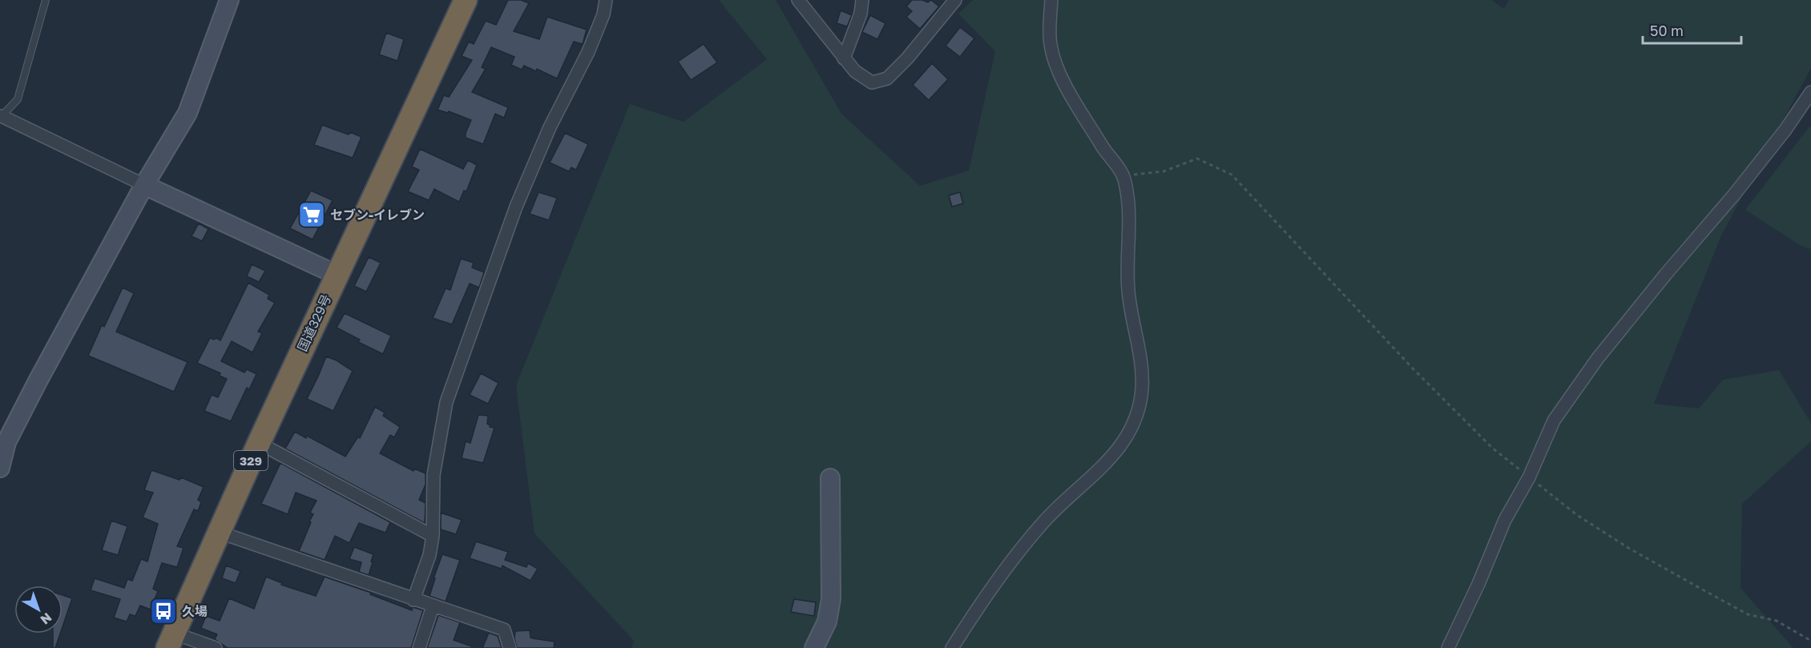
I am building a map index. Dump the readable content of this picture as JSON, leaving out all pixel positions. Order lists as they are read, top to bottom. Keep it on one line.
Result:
{"streets":{"highway":["国道329号","329"]},"places":{"supermarket":["セブン-イレブン"],"bus stop":["久場"]},"scale_bar":"50 m","north":"bottom right"}
